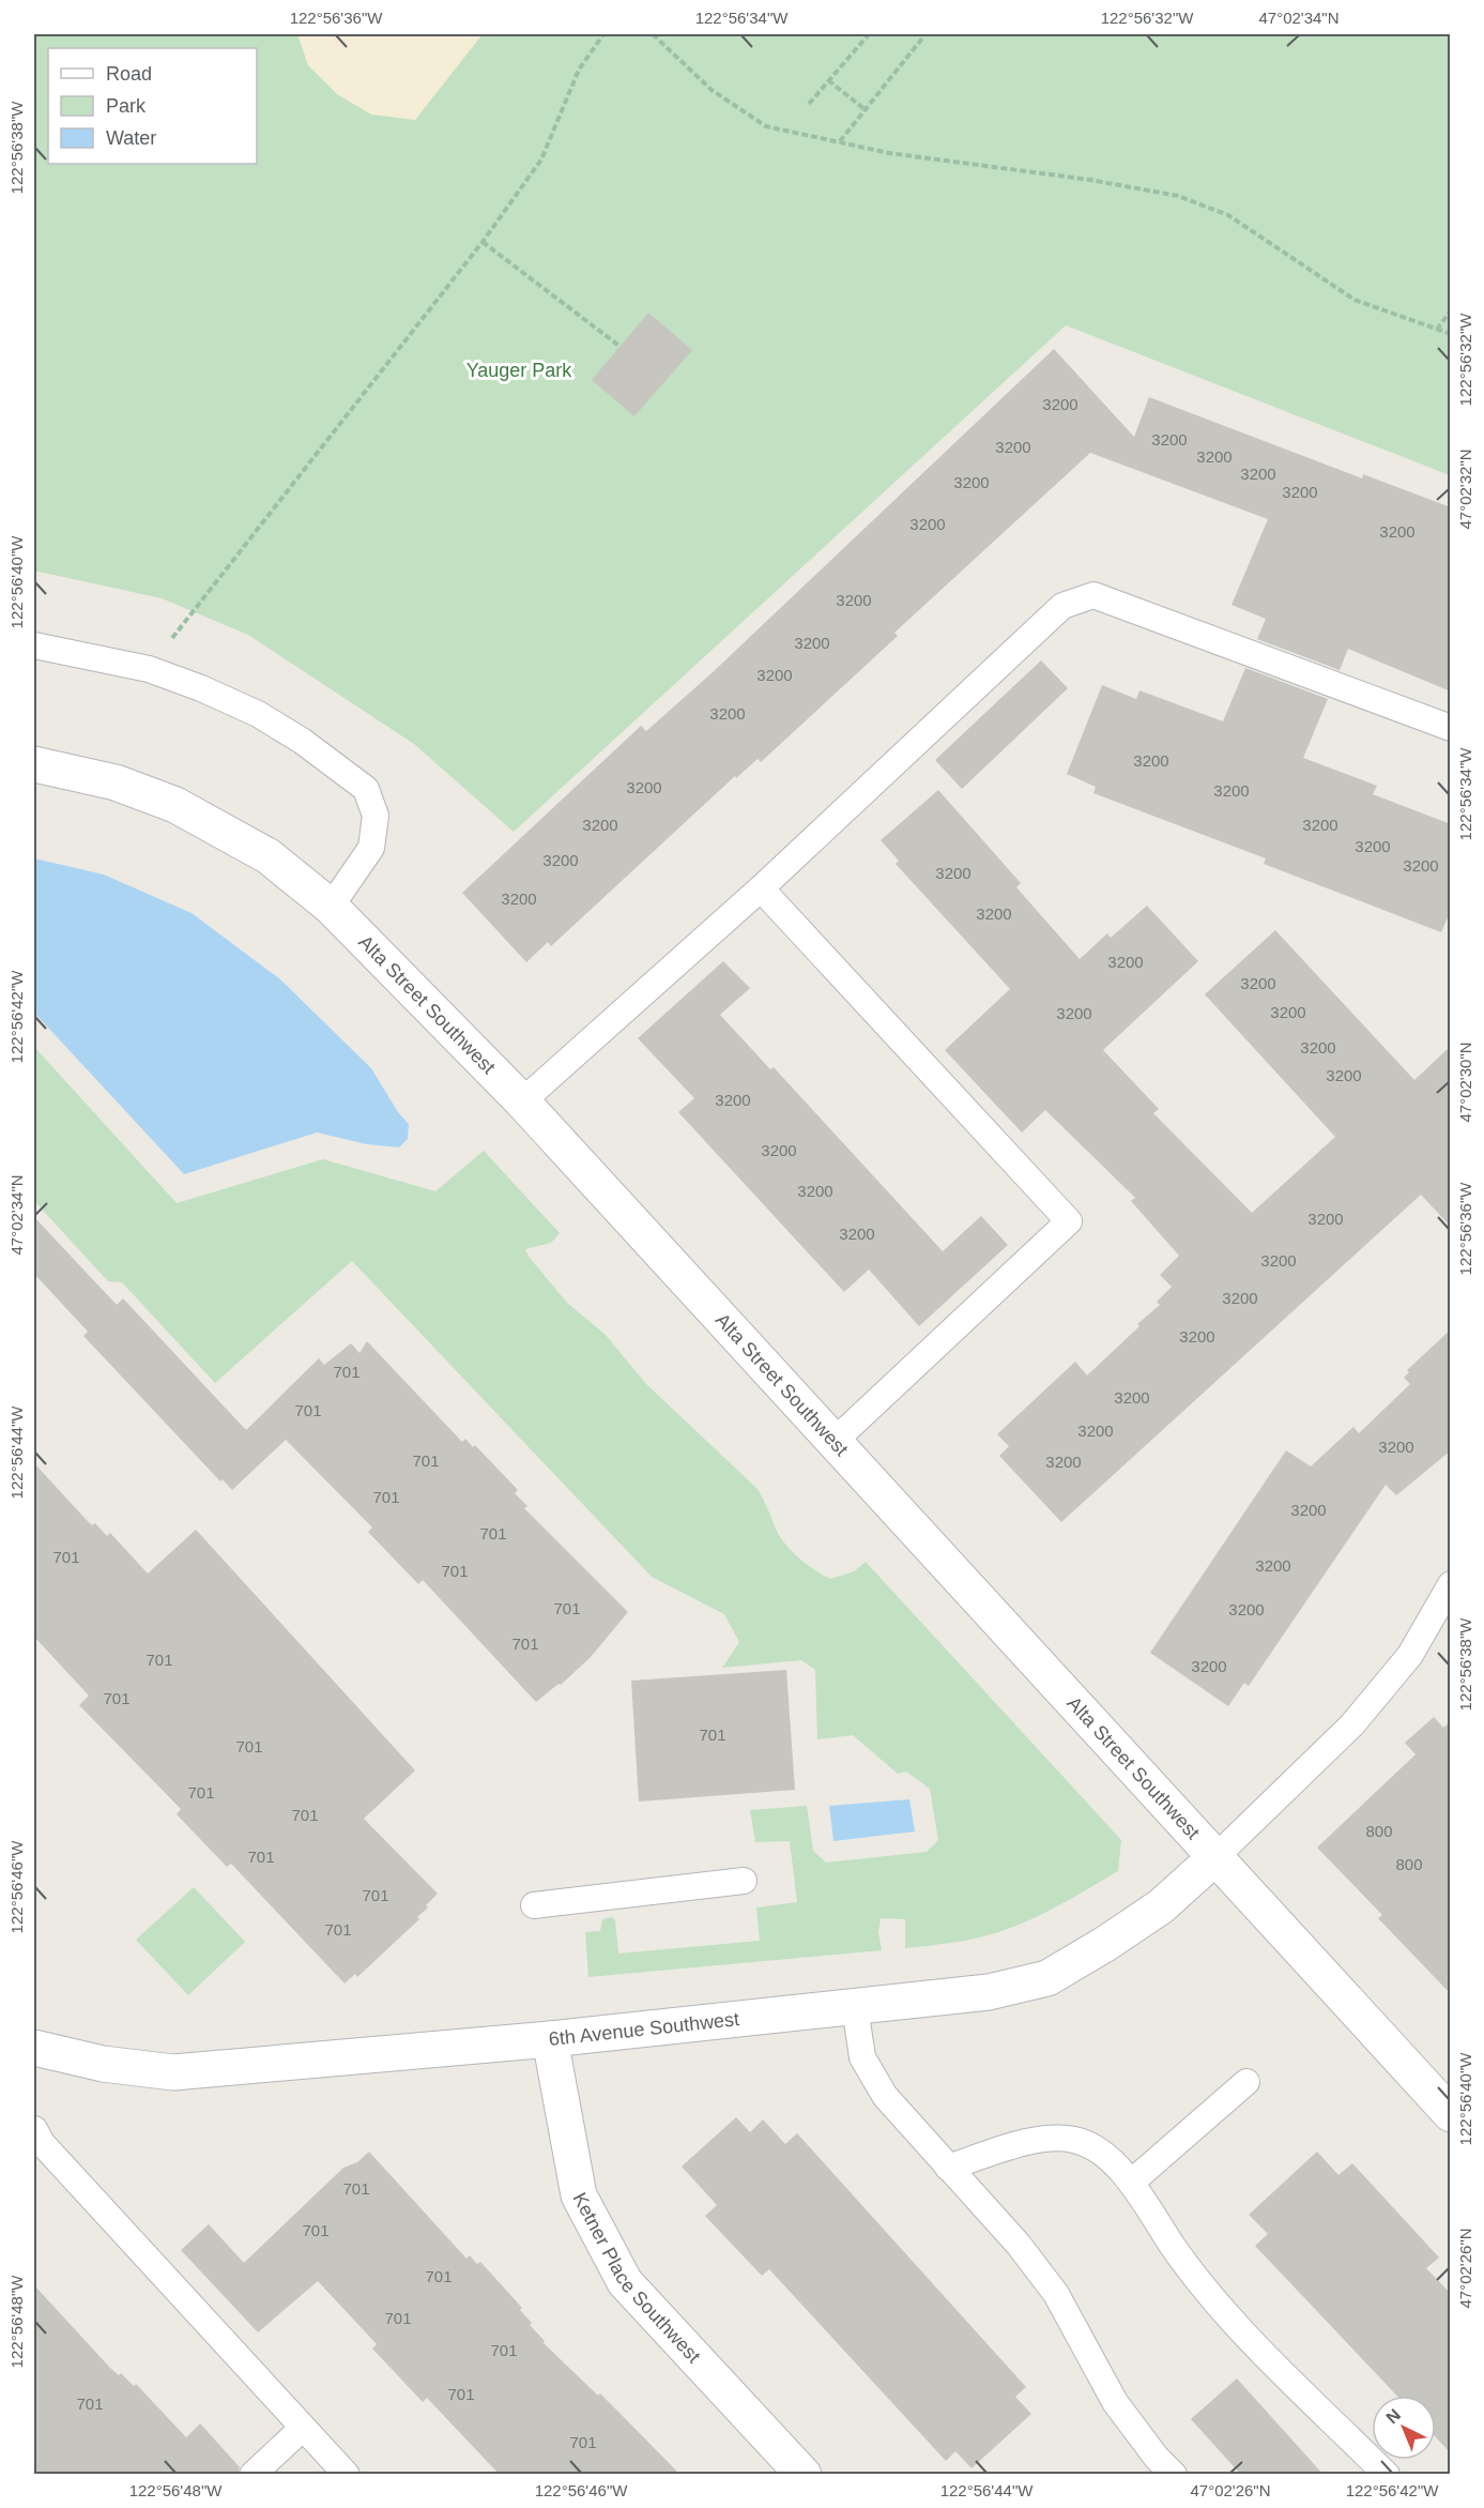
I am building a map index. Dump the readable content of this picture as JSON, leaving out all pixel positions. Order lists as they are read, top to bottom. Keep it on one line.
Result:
{"streets":{"street":["Alta Street Southwest","6th Avenue Southwest","Ketner Place Southwest"]},"crossings":[["Alta Street Southwest","6th Avenue Southwest"],["6th Avenue Southwest","Ketner Place Southwest"]],"parks":["Yauger Park"],"house_numbers":["3200","3200","3200","3200","3200","3200","3200","3200","3200","3200","3200","3200","3200","3200","3200","3200","3200","3200","3200","3200","3200","3200","3200","3200","3200","3200","3200","3200","3200","3200","3200","3200","3200","3200","3200","3200","3200","3200","701","3200","701","3200","3200","701","3200","701","3200","701","701","3200","701","701","3200","701","701","3200","701","701","701","701","701","800","701","800","701","701","701","701","701","701","701","701","701","701"],"legend":["Road","Park","Water"],"north":"top left","coordinates":["122°56'36\"W","122°56'34\"W","122°56'32\"W","47°02'34\"N","122°56'38\"W","47°02'32\"N","122°56'40\"W","122°56'42\"W","47°02'30\"N","122°56'44\"W","122°56'46\"W","47°02'26\"N","122°56'48\"W"]}
